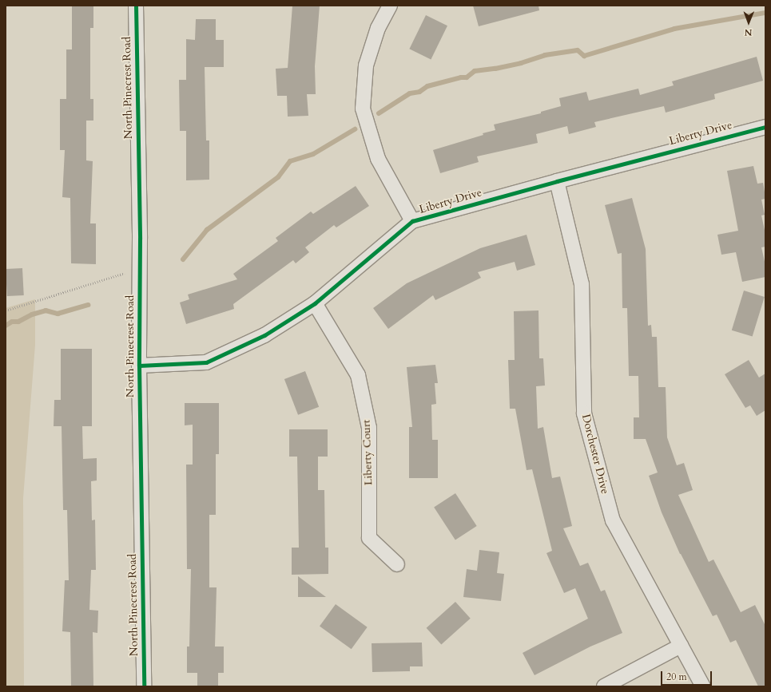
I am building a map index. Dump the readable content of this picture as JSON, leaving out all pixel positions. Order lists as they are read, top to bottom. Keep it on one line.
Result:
{"streets":{"street":["North Pinecrest Road","Liberty Drive","Liberty Court","Dorchester Drive"]},"crossings":[["North Pinecrest Road","Liberty Drive"],["Liberty Drive","Liberty Court"],["Liberty Drive","Dorchester Drive"]],"scale_bar":"20 m","north":"bottom"}
